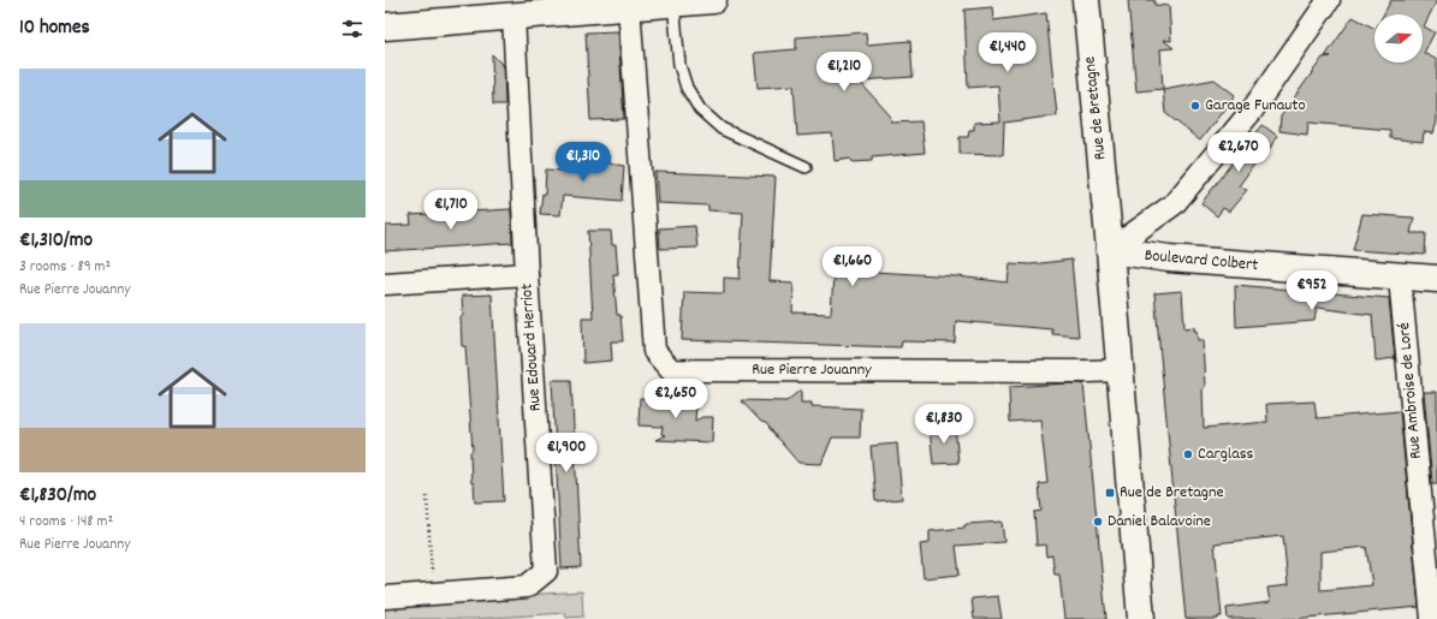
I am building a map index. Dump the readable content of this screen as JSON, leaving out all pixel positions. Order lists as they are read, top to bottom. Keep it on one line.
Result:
{"streets":{"main road":["Rue de Bretagne","Boulevard Colbert"],"street":["Rue Edouard Herriot","Rue Pierre Jouanny","Rue Ambroise de Loré"]},"crossings":[["Rue de Bretagne","Boulevard Colbert"],["Rue de Bretagne","Rue Pierre Jouanny"],["Boulevard Colbert","Rue Ambroise de Loré"]],"places":{"other":["Garage Funauto","Carglass","Daniel Balavoine"],"transit":["Rue de Bretagne"]},"north":"right","page":{"heading":"10 homes","price":["€1,440","€1,210","€2,670","€1,310","€1,710","€1,660","€952","€2,650","€1,830","€1,900"],"list":[{"name":"€1,310/mo","note":"3 rooms · 89 m² · Rue Pierre Jouanny"},{"name":"€1,830/mo","note":"4 rooms · 148 m² · Rue Pierre Jouanny"}]}}
